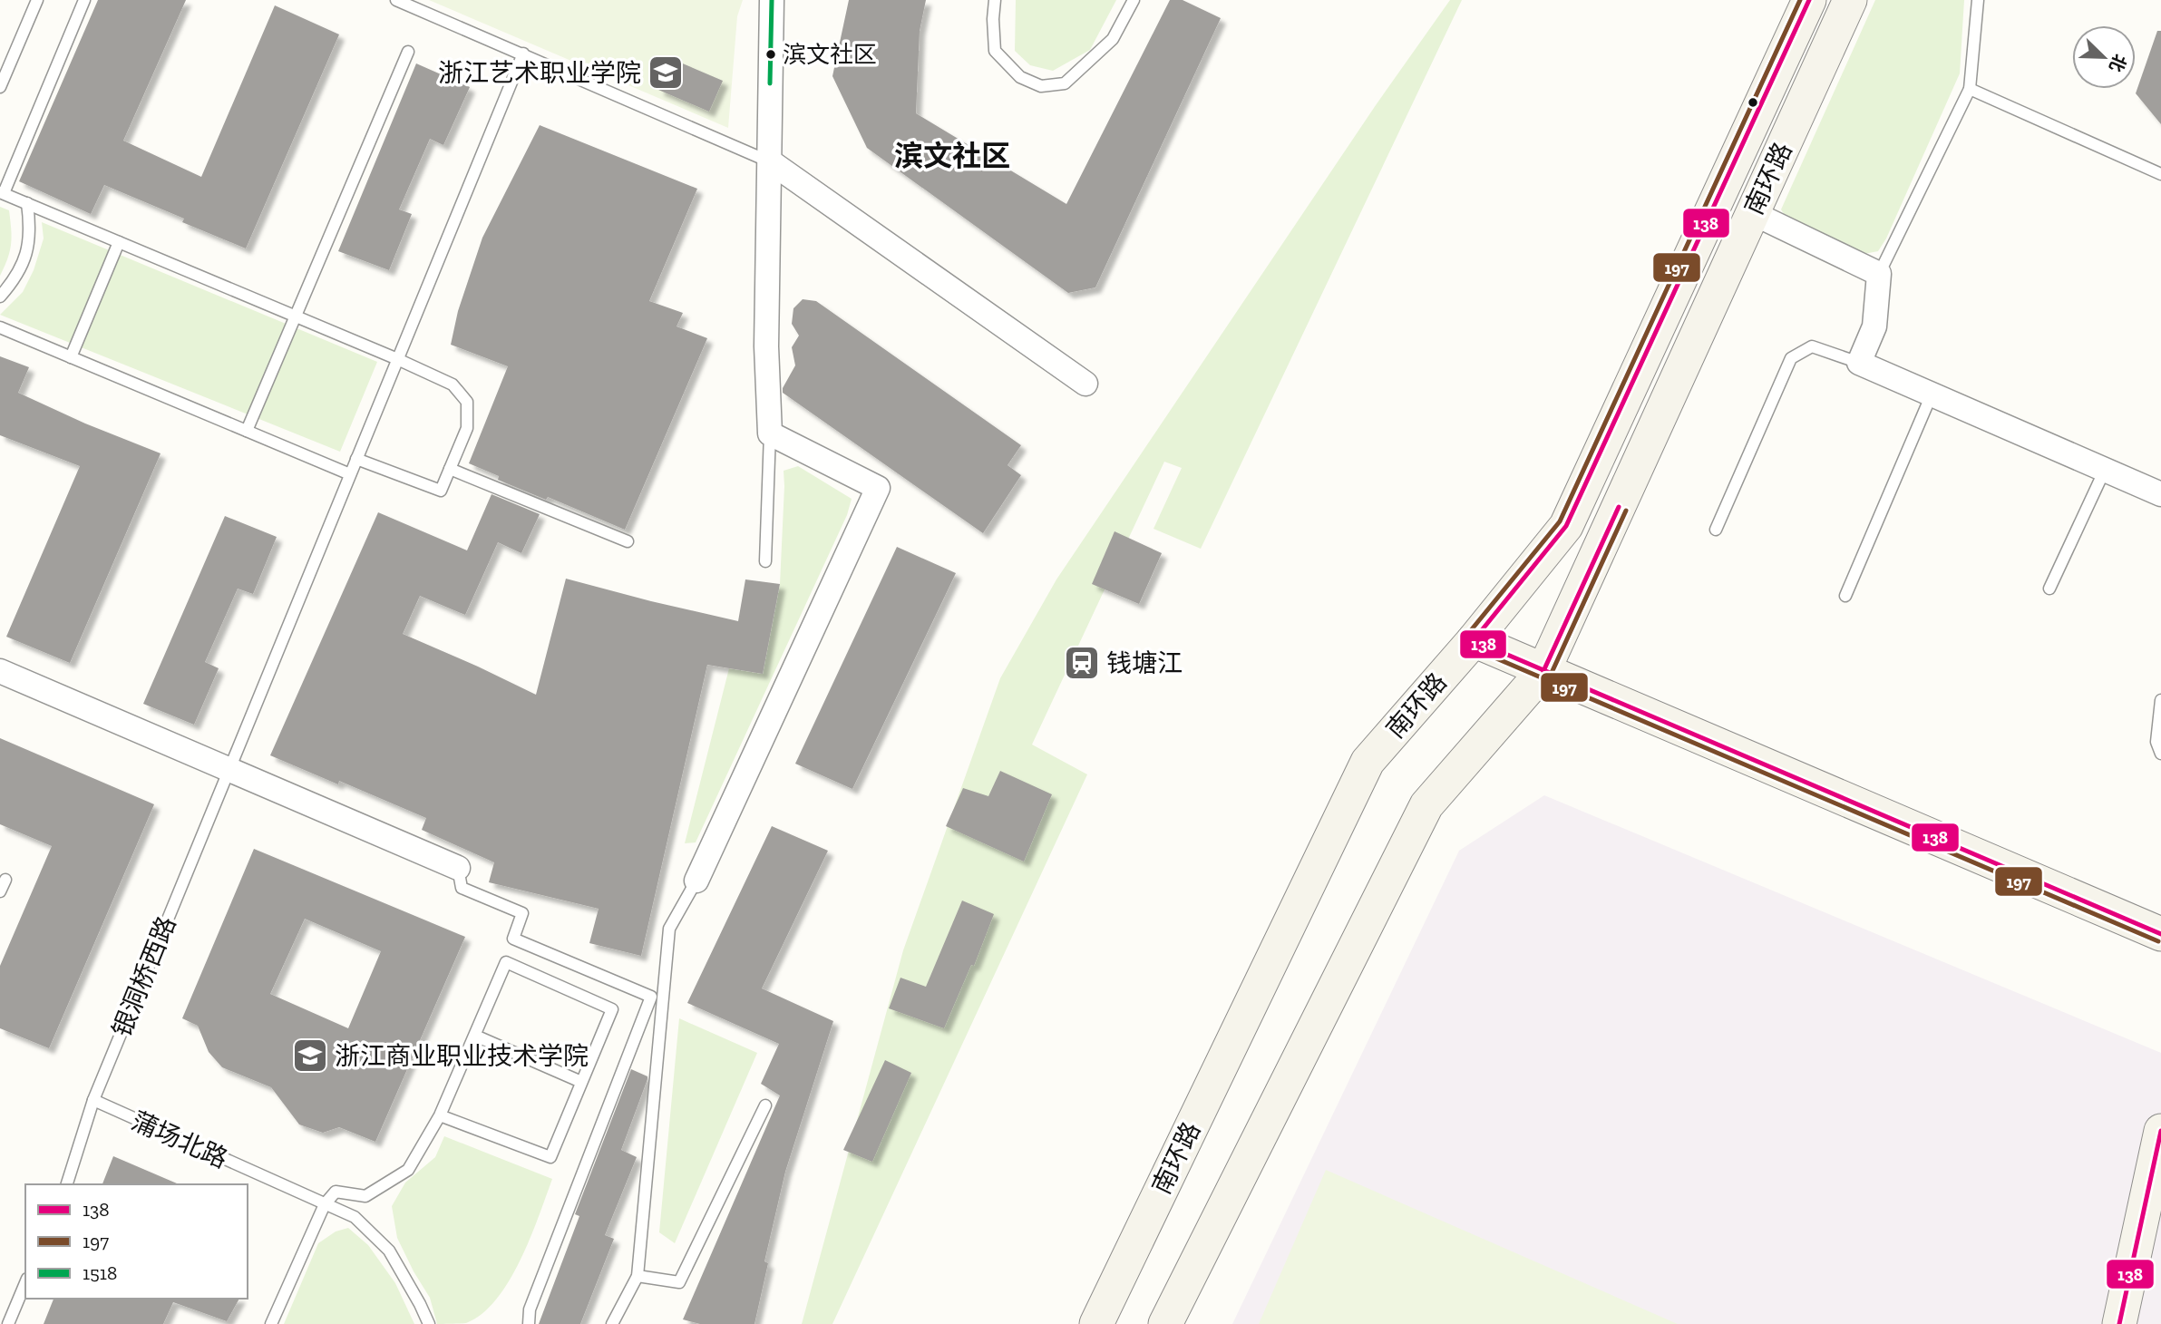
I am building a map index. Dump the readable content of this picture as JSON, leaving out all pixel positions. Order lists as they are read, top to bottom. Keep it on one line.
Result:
{"streets":{"main road":["南环路"],"lane":["银洞桥西路","蒲场北路"]},"crossings":[["银洞桥西路","蒲场北路"]],"districts":["滨文社区"],"places":{"other":["滨文社区"],"school or university":["浙江艺术职业学院","浙江商业职业技术学院"],"station":["钱塘江"]},"lines":["transit line 138","transit line 197","transit line 1518"],"legend":["138","197","1518"],"north":"bottom right"}
